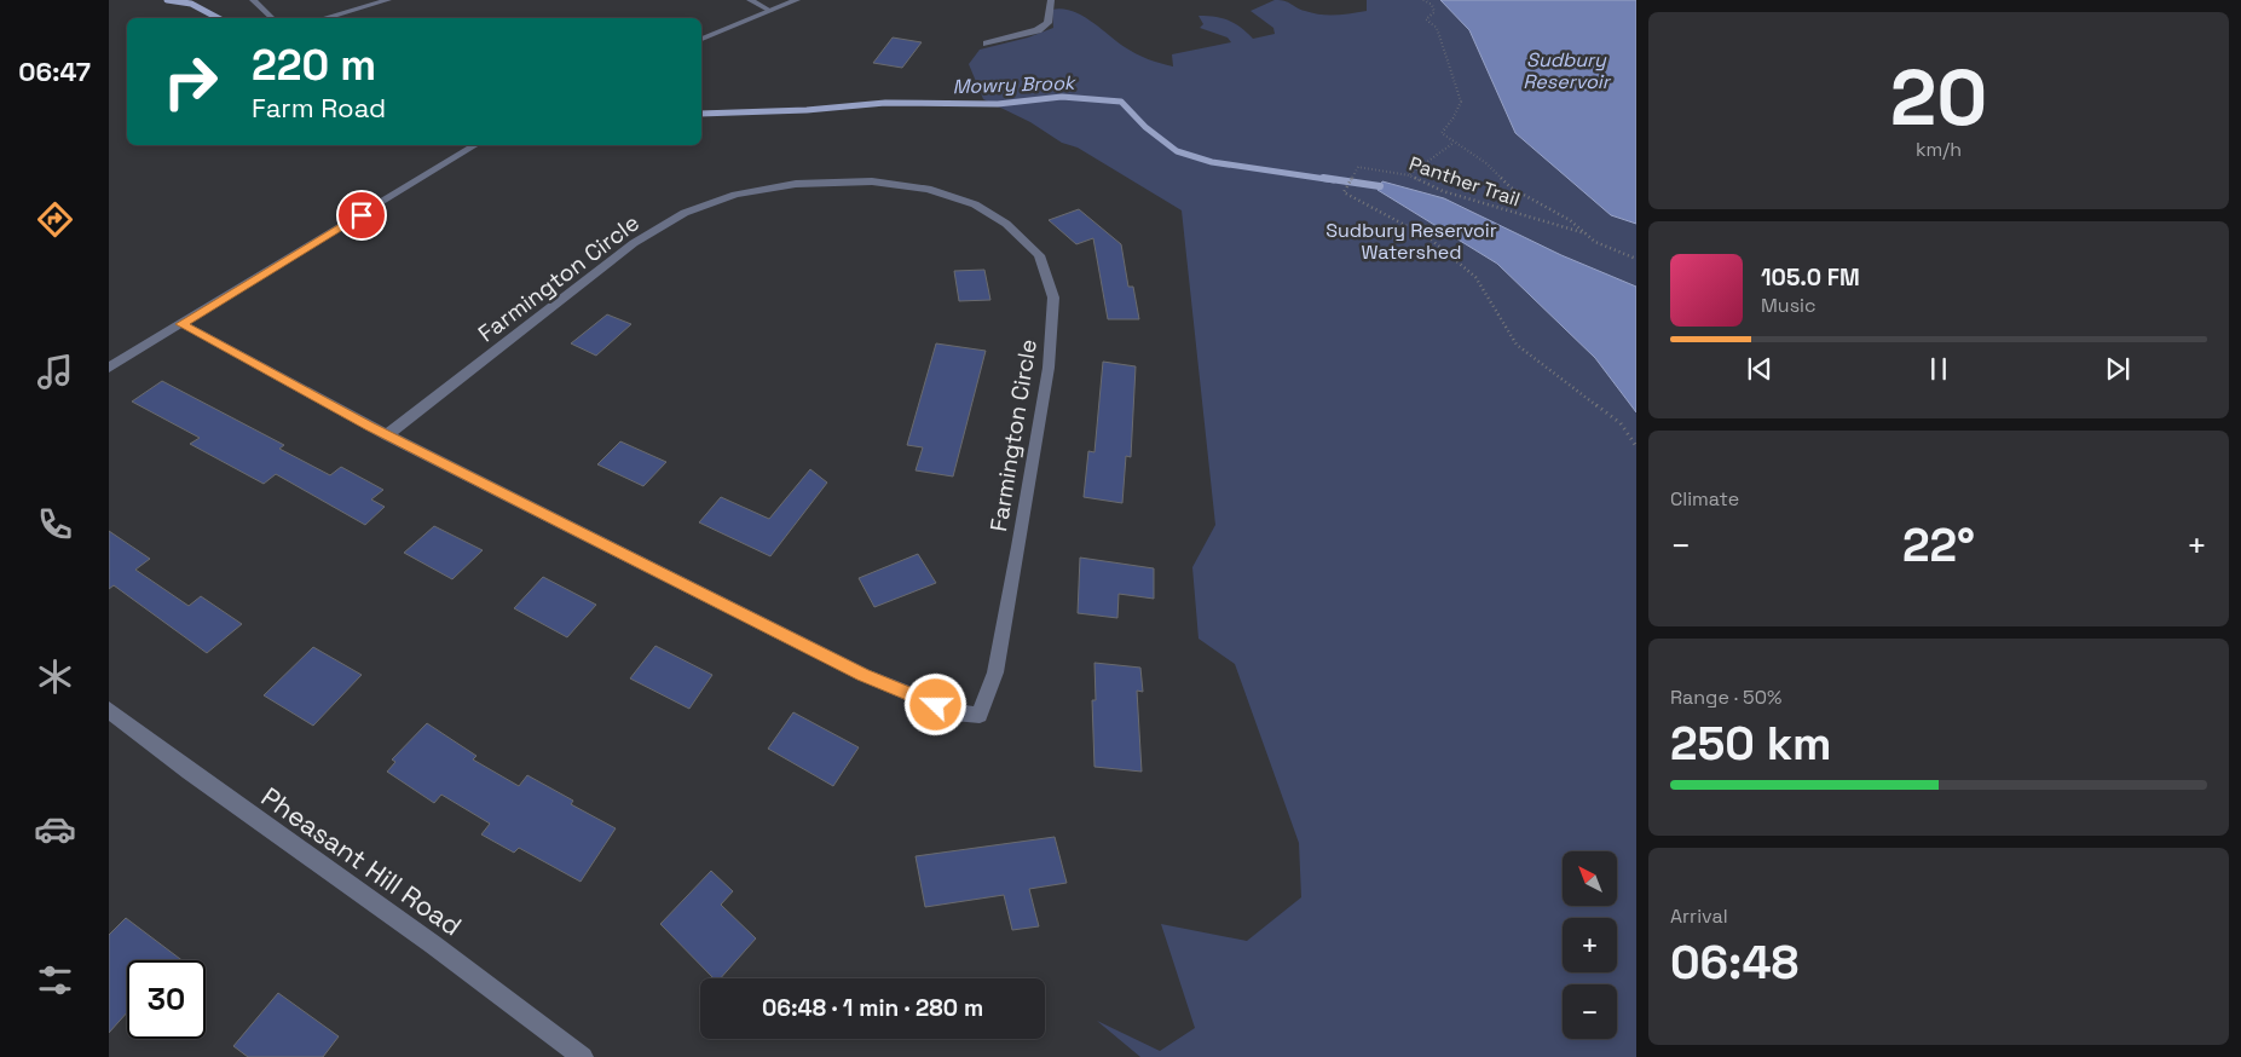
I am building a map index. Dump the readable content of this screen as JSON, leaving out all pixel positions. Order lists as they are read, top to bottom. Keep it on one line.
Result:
{"streets":{"street":["Farmington Circle","Pheasant Hill Road"],"path":["Panther Trail"]},"water":["Sudbury Reservoir","Mowry Brook"],"parks":["Sudbury Reservoir Watershed"],"north":"top left","page":{"tabs":"06:47","tile":[["20","km/h"],"Climate",["Range · 50%","250 km"],["Arrival","06:48"]],"turn":["220 m","Farm Road"],"song":["105.0 FM","Music"],"heat":["−","22°","+"],"map_buttons":["+","−"],"limit":"30","trip":"06:48 · 1 min · 280 m"}}
